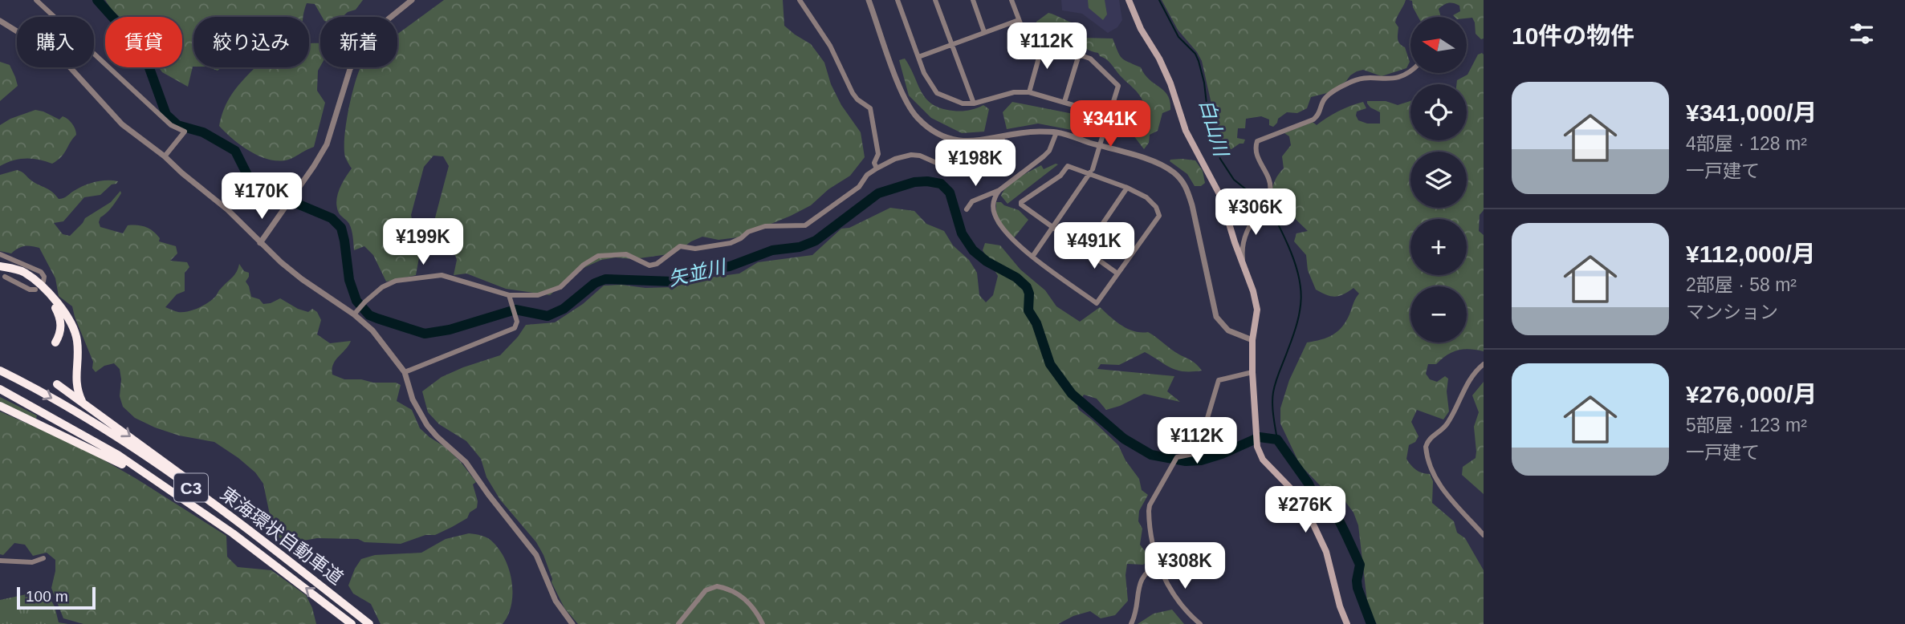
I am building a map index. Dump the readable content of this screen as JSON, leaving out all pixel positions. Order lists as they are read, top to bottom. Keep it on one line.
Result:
{"streets":{"highway":["C3","東海環状自動車道"]},"water":["白山川","矢並川"],"scale_bar":"100 m","north":"left","page":{"heading":"10件の物件","map_buttons":["+","−"],"chip":["購入","賃貸","絞り込み","新着"],"price":["¥112K","¥341K","¥198K","¥170K","¥306K","¥199K","¥491K","¥112K","¥276K","¥308K"],"list":[{"name":"¥341,000/月","note":"4部屋 · 128 m² · 一戸建て"},{"name":"¥112,000/月","note":"2部屋 · 58 m² · マンション"},{"name":"¥276,000/月","note":"5部屋 · 123 m² · 一戸建て"}],"scale":"100 m"}}
